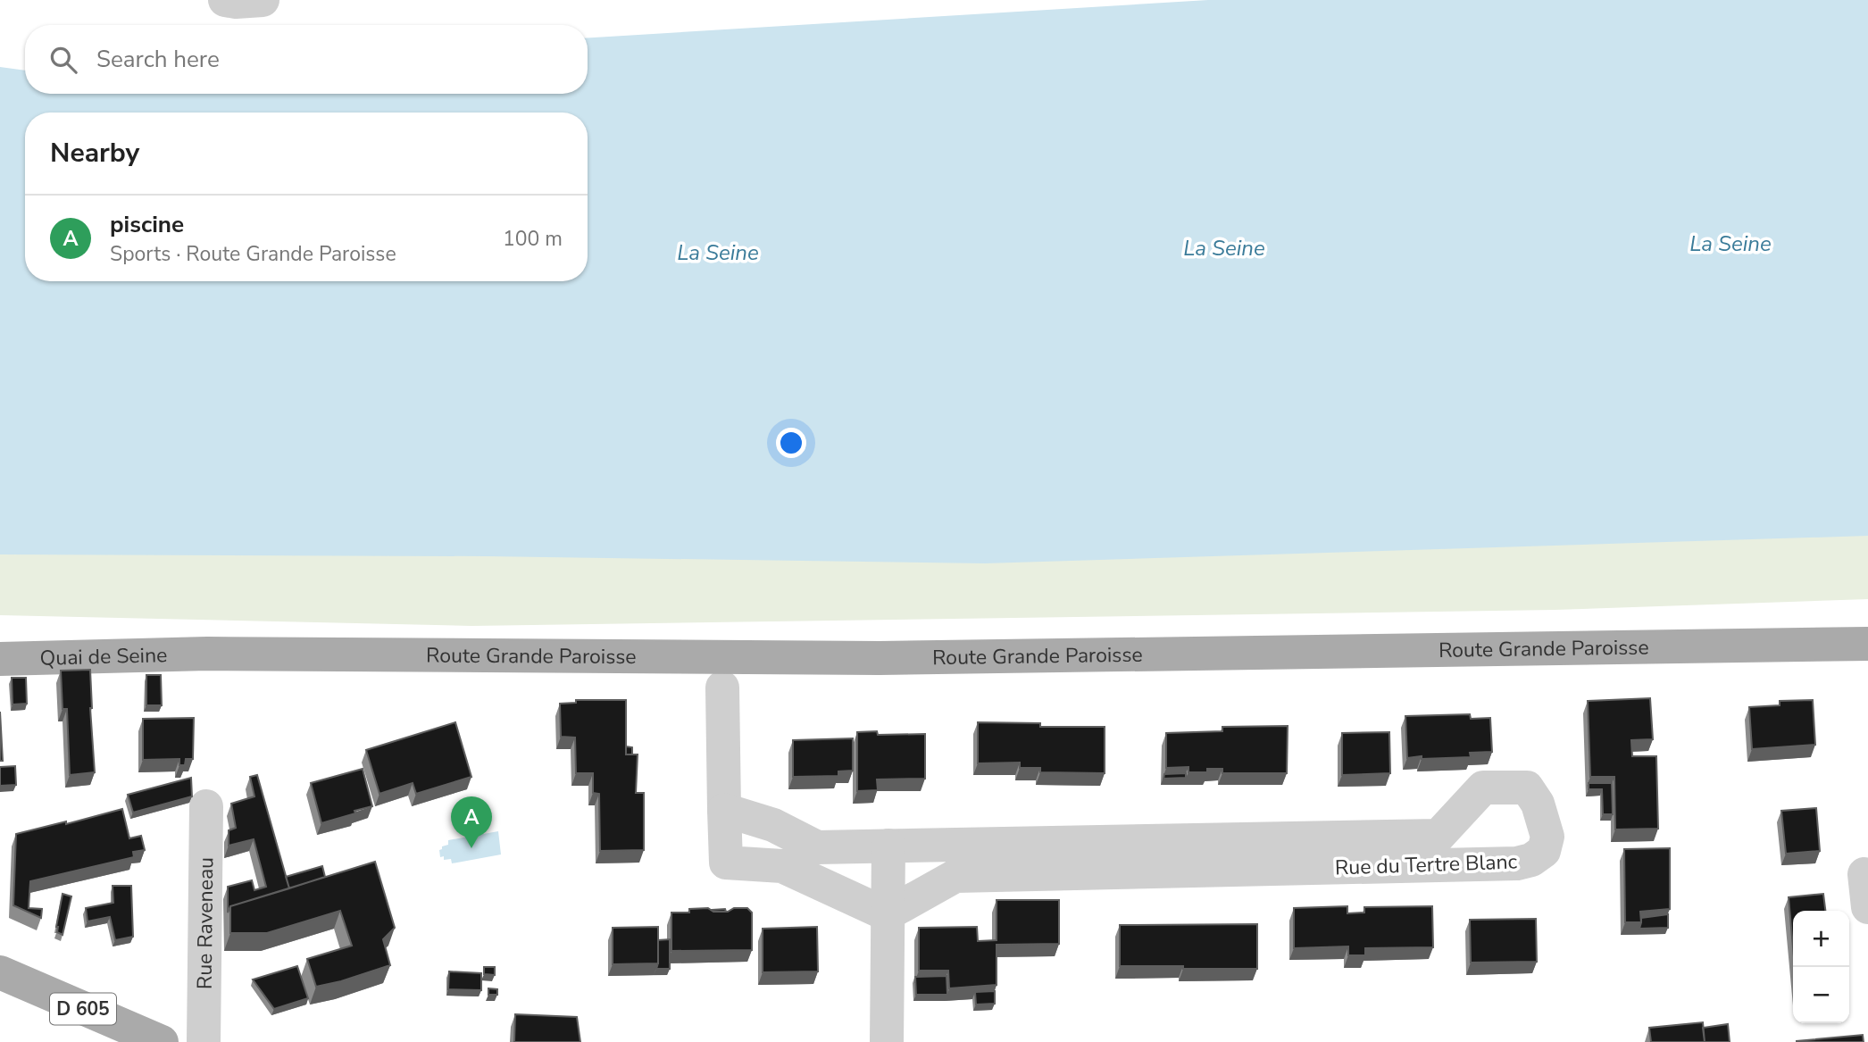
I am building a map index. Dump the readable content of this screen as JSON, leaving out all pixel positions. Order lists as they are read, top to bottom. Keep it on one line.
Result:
{"streets":{"main road":["Route Grande Paroisse","Quai de Seine","D 605"],"street":["Rue du Tertre Blanc","Rue Raveneau"]},"crossings":[["Route Grande Paroisse","Quai de Seine"]],"water":["La Seine"],"page":{"search":"Search here","heading":"Nearby","list":[{"mark":"A","name":"piscine","note":"Sports · Route Grande Paroisse","value":"100 m"}],"pins":"A","map_buttons":["+","−"]}}
